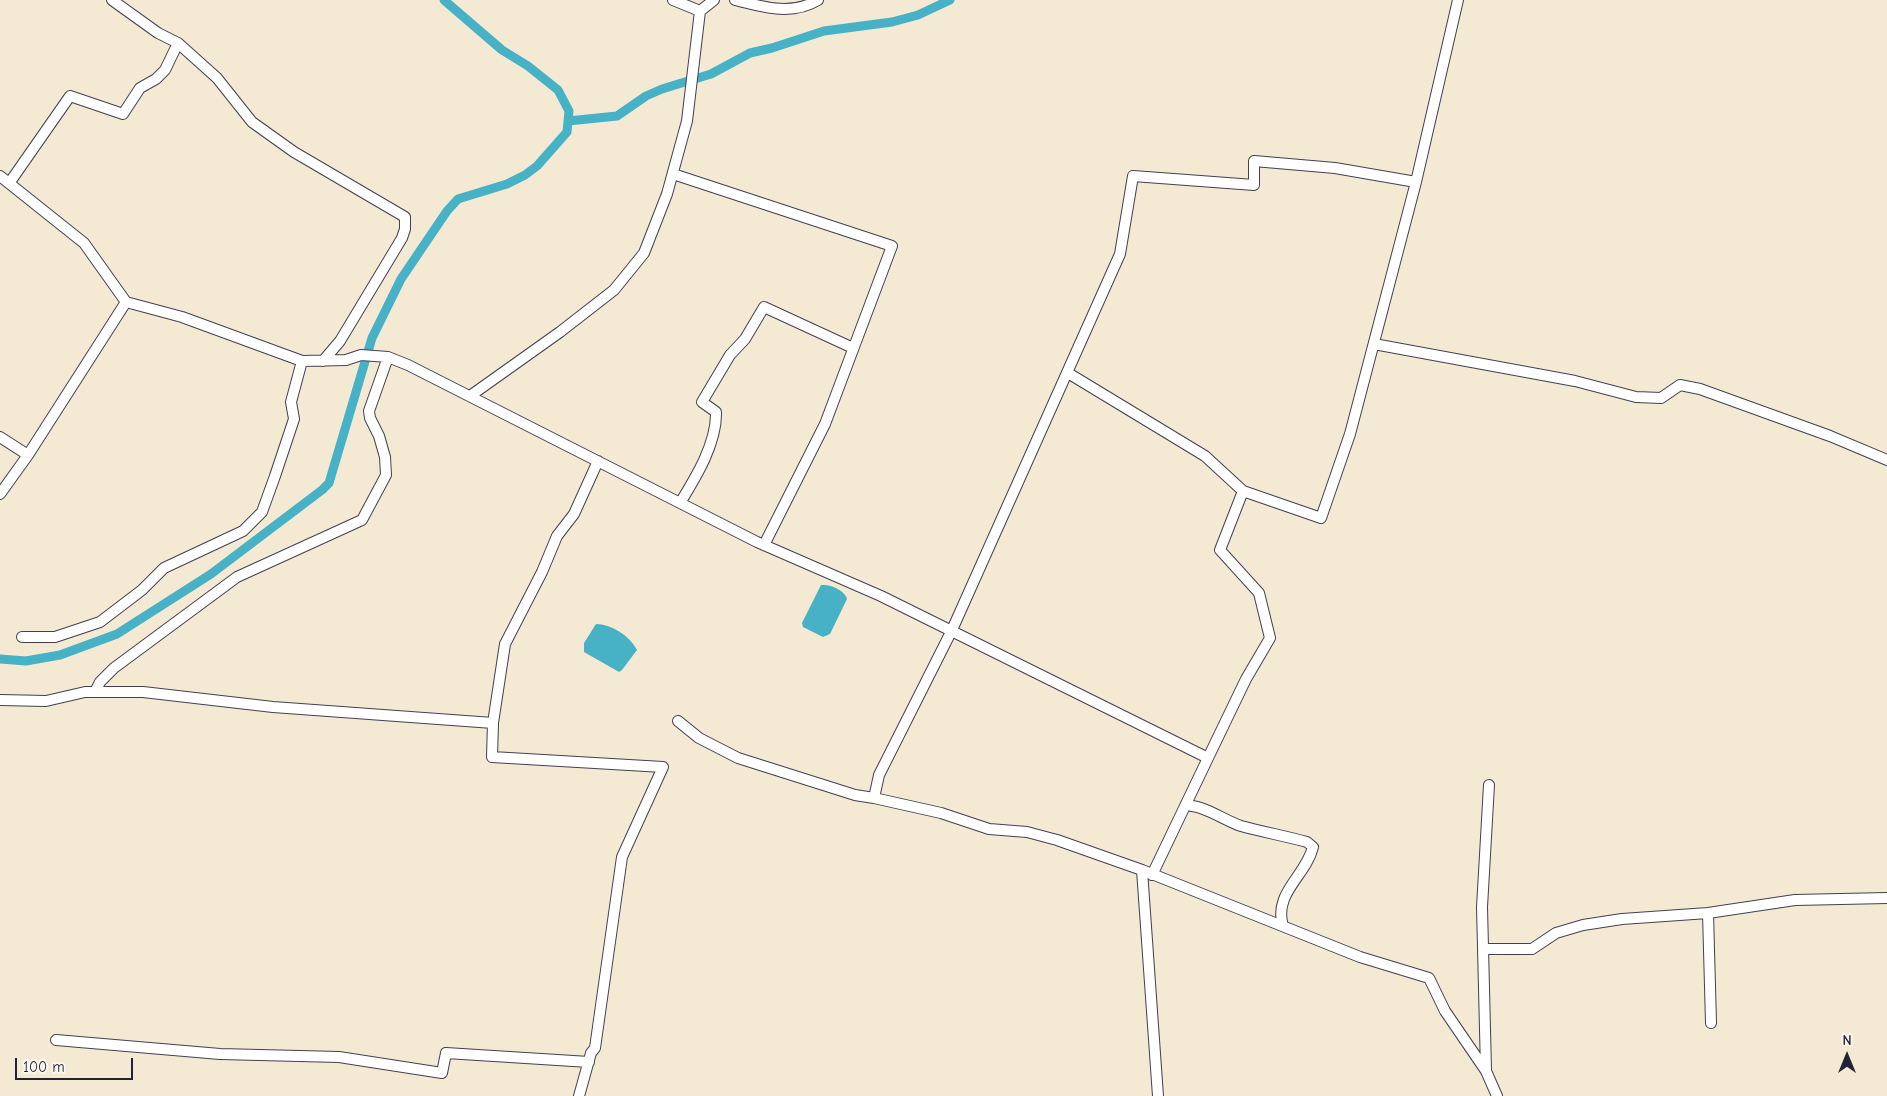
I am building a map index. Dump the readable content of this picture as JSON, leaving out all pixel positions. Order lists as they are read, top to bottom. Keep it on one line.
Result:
{"scale_bar":"100 m","north":"top"}
